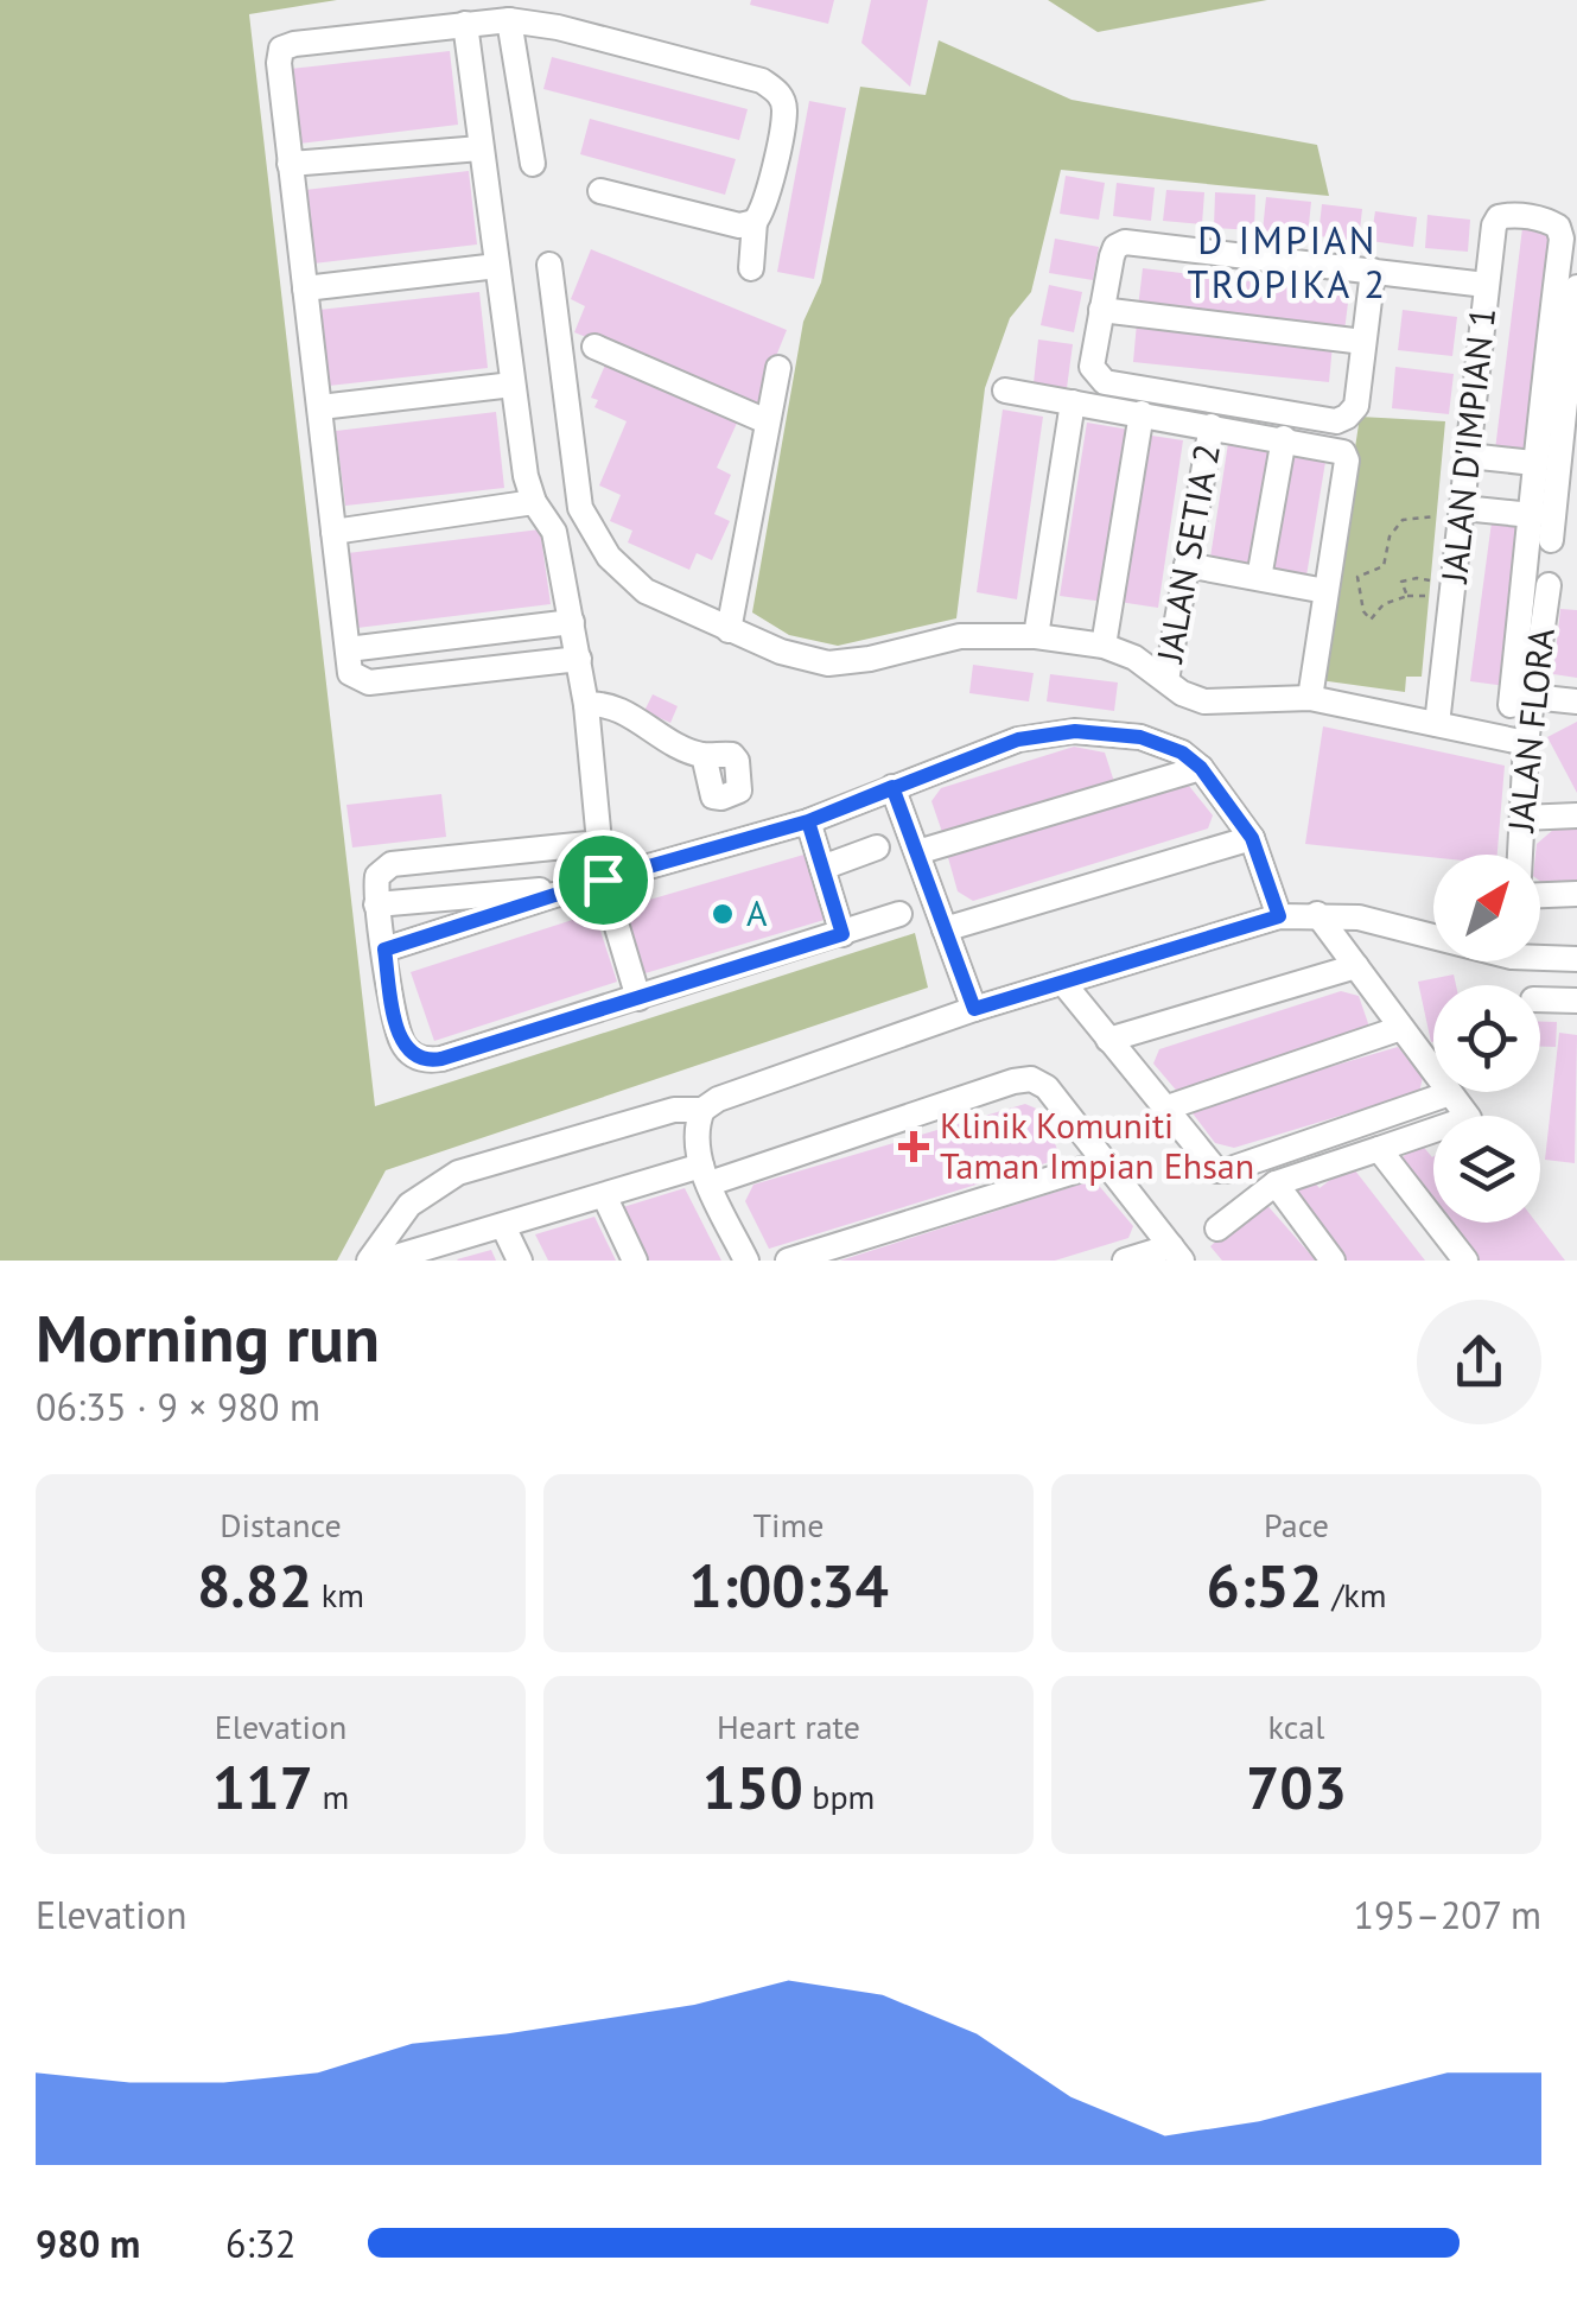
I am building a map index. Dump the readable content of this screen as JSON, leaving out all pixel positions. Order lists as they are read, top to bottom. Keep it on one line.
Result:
{"streets":{"street":["JALAN D'IMPIAN 1","JALAN SETIA 2","JALAN FLORA"]},"districts":["D IMPIAN TROPIKA 2"],"places":{"other":["A"],"health":["Klinik Komuniti Taman Impian Ehsan"]},"north":"top right","page":{"heading":["Morning run","06:35 · 9 × 980 m"],"stats":[["Distance","8.82 km"],["Time","1:00:34"],["Pace","6:52 /km"],["Elevation","117 m"],["Heart rate","150 bpm"],["kcal","703"]],"chart":["Elevation","195–207 m"],"list":[{"name":"980 m","note":"6:32"}]}}
